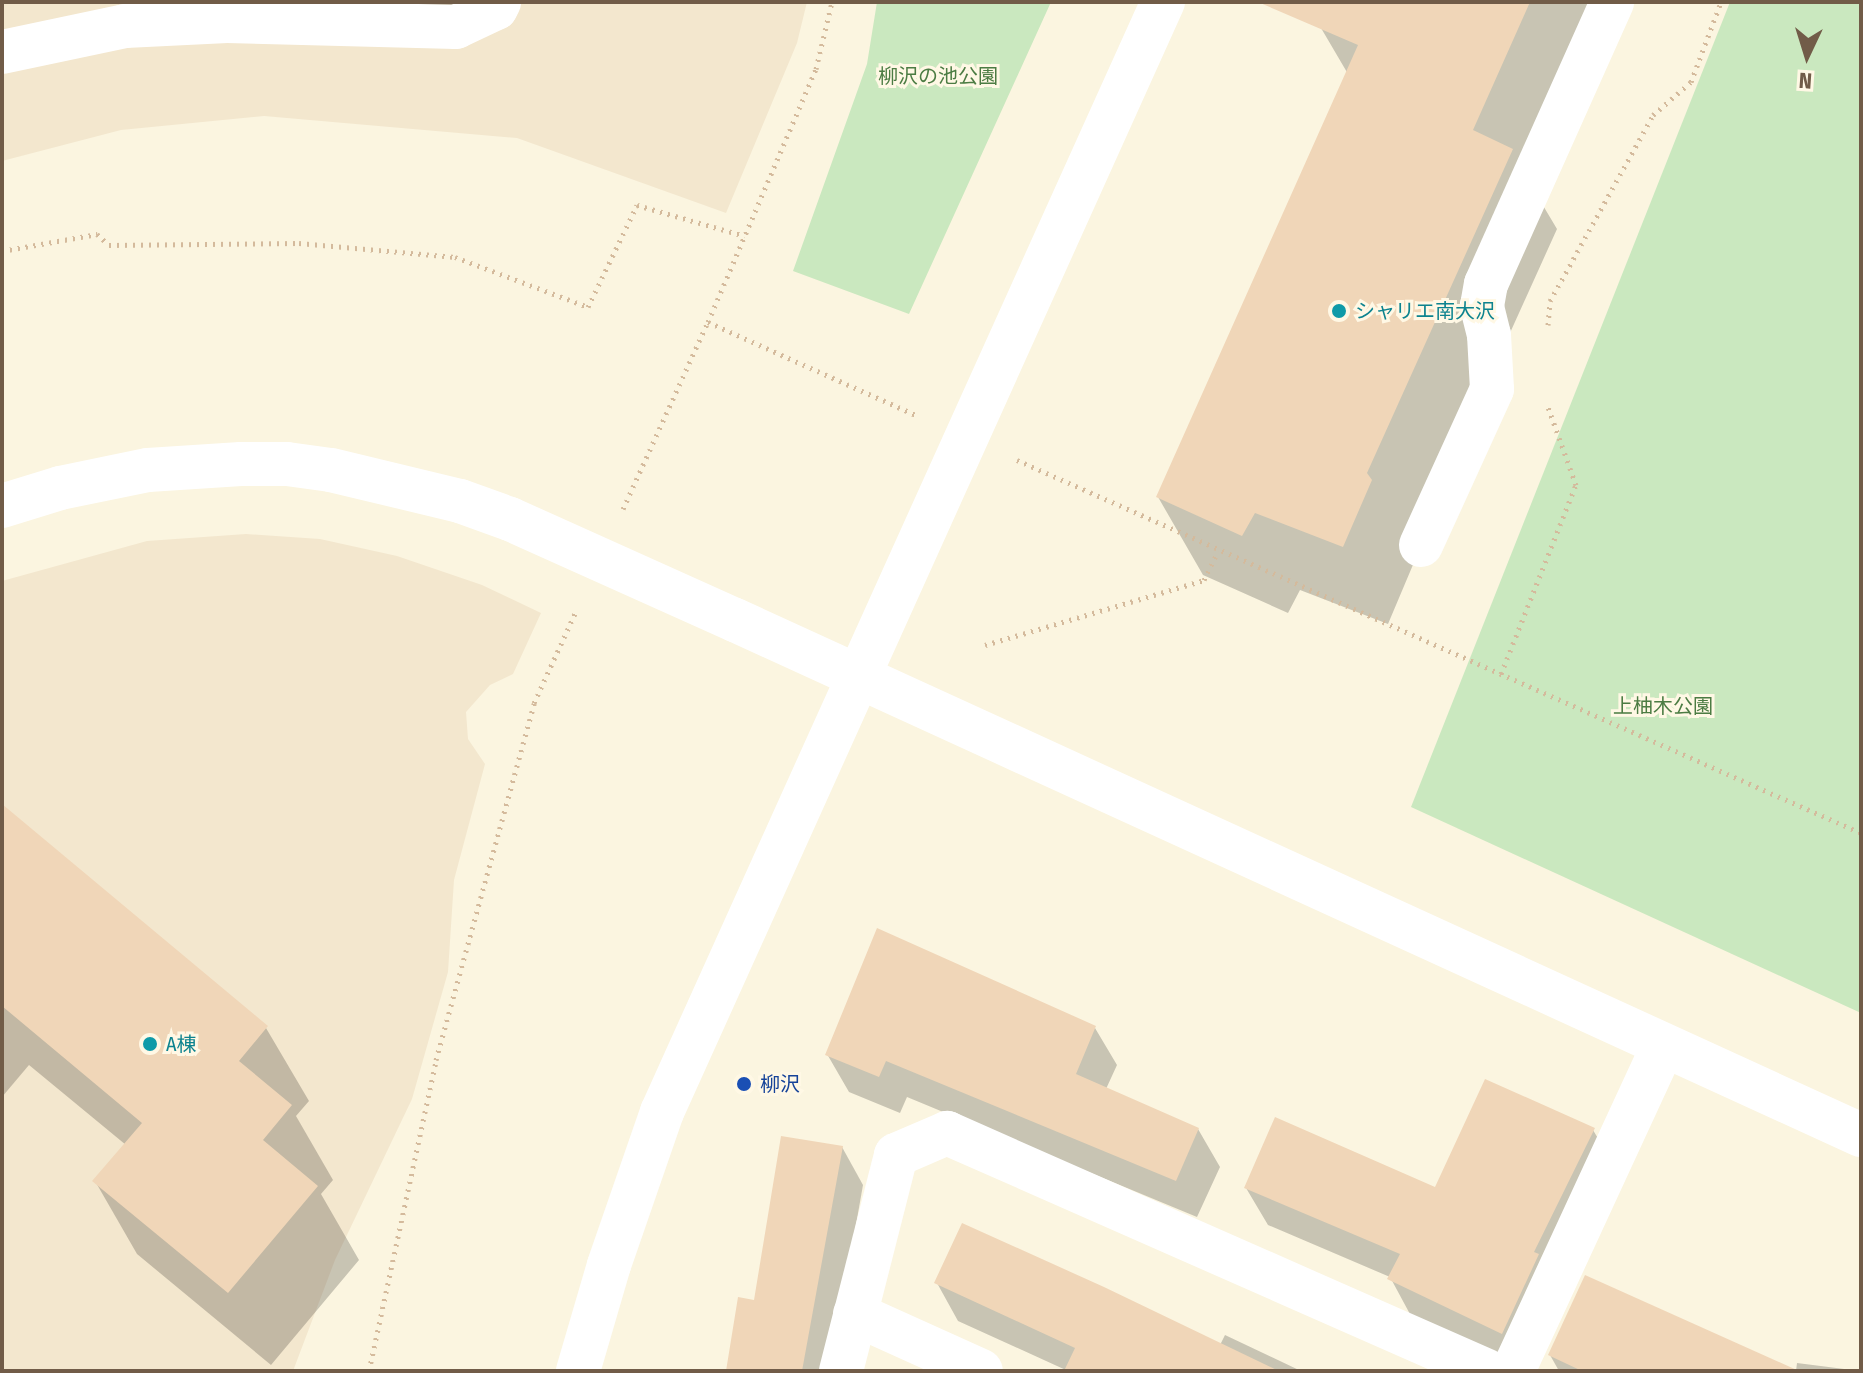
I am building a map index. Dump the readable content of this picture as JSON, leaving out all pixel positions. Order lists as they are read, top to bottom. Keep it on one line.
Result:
{"parks":["柳沢の池公園","上柚木公園"],"places":["シャリエ南大沢","A棟","柳沢"],"north":"bottom"}
